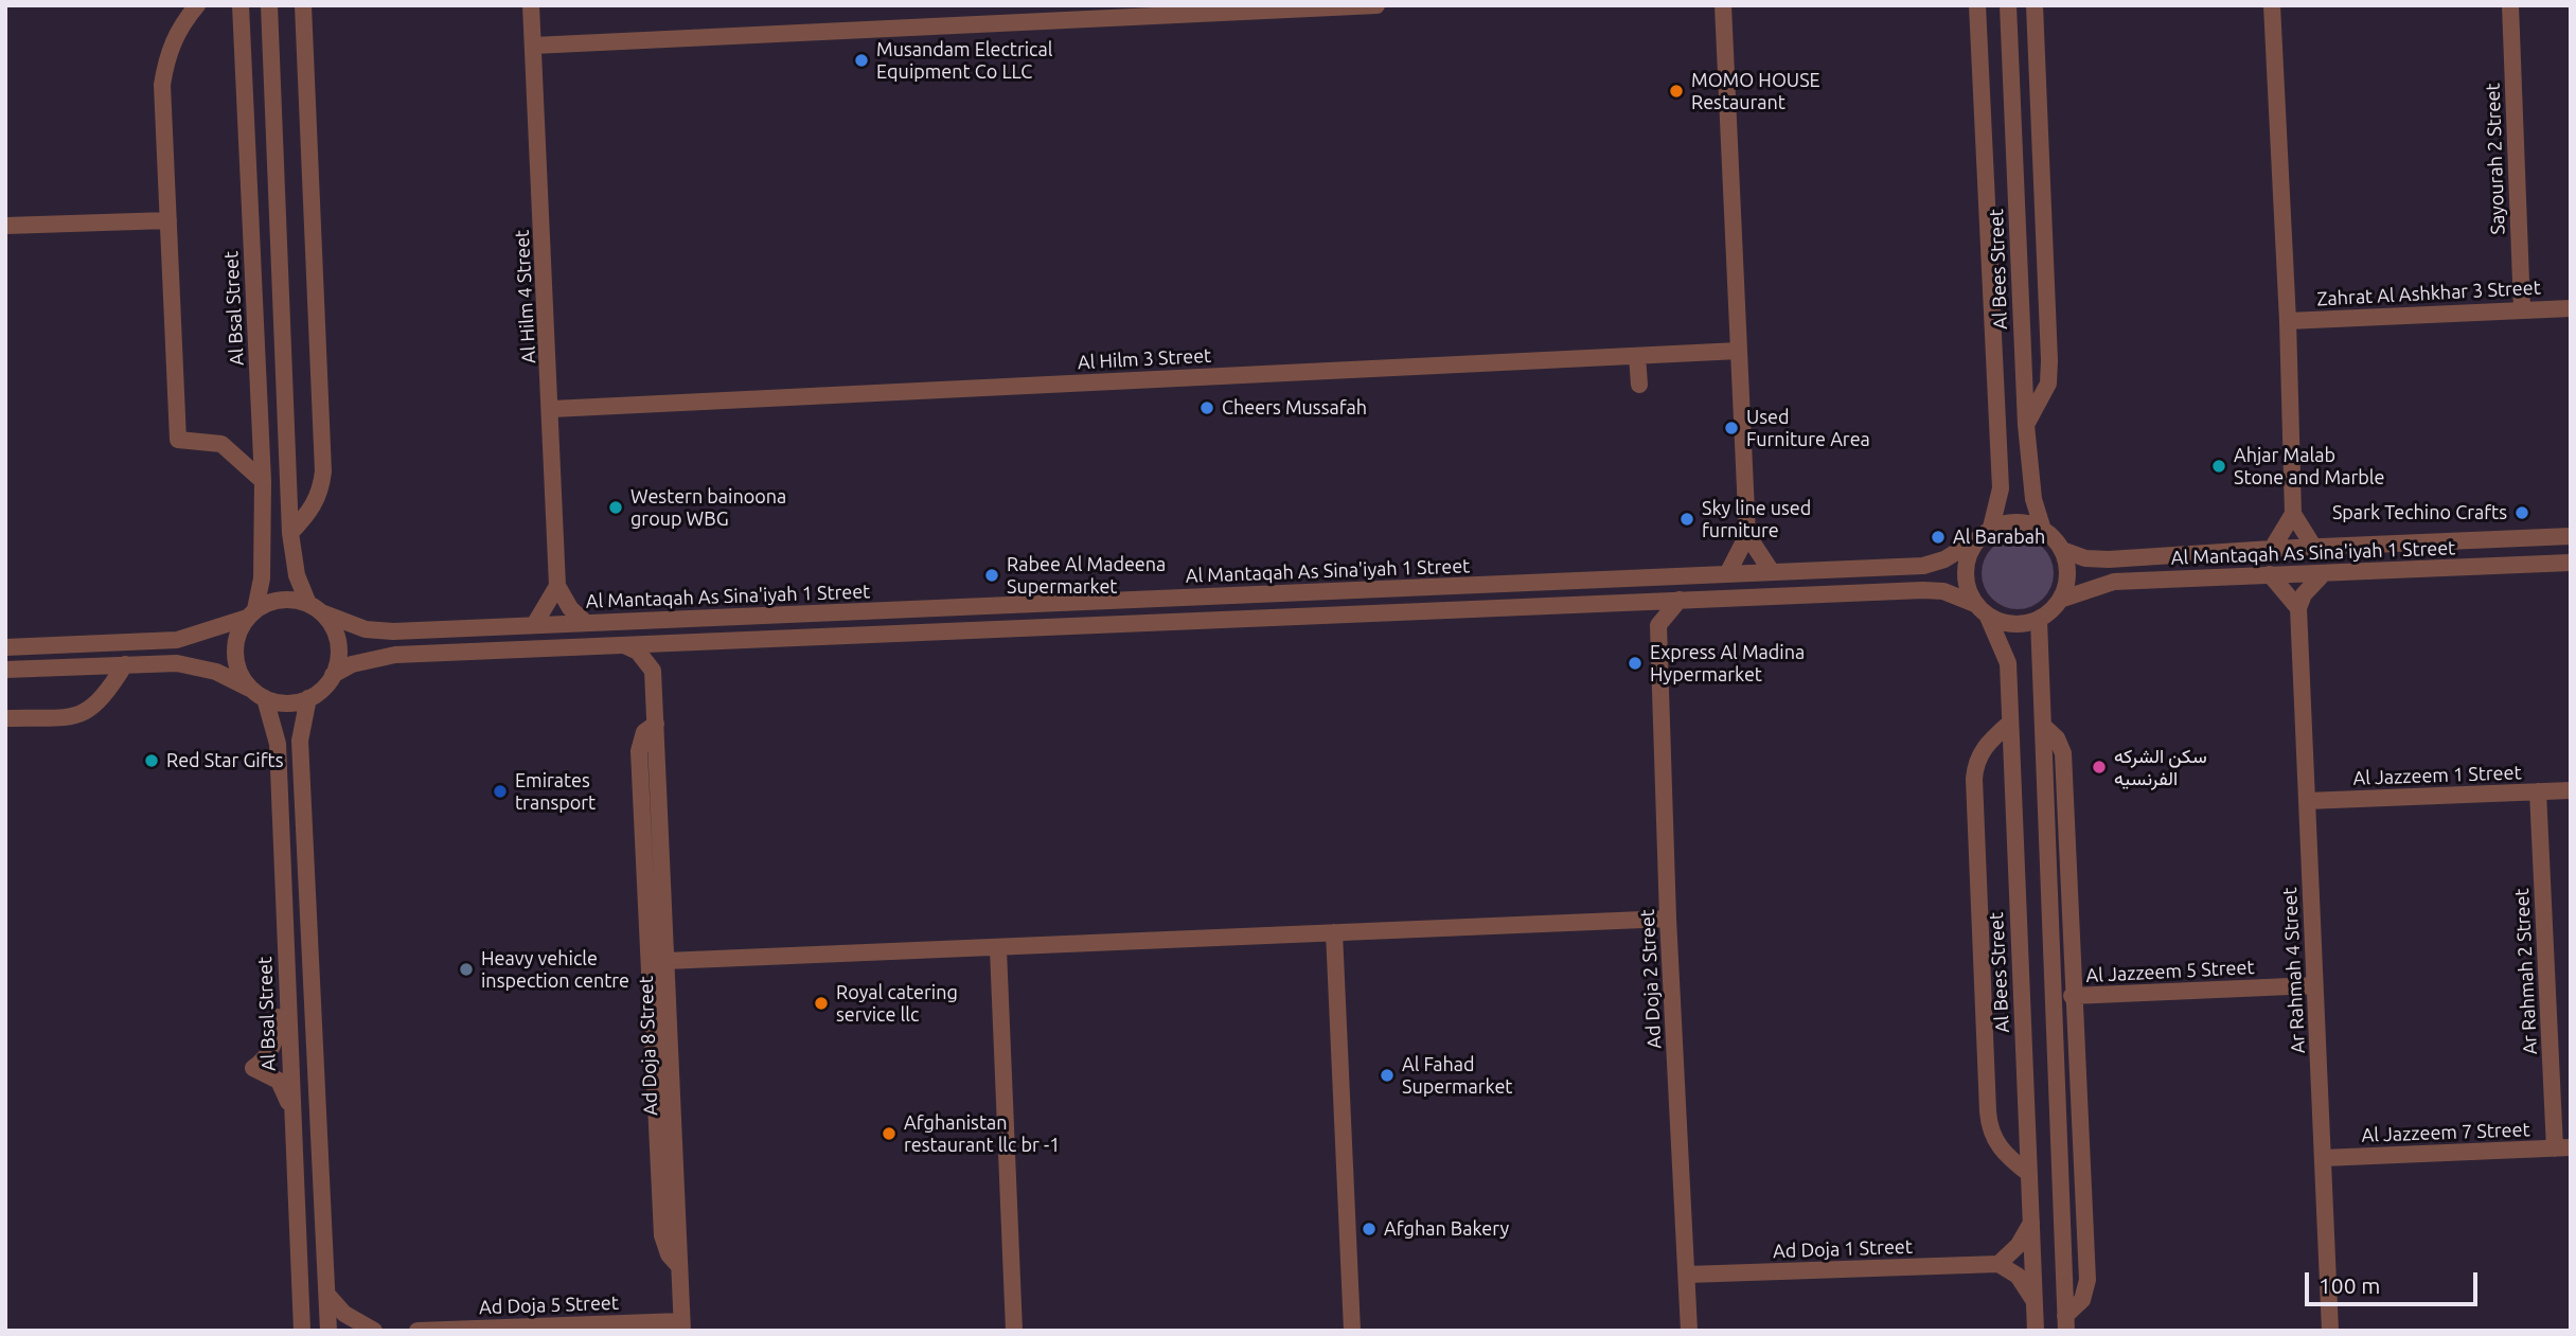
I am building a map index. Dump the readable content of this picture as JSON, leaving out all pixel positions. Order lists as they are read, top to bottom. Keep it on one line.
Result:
{"streets":{"street":["Sayourah 2 Street","Al Bees Street","Zahrat Al Ashkhar 3 Street","Al Hilm 4 Street","Al Bsal Street","Al Hilm 3 Street","Al Mantaqah As Sina'iyah 1 Street","Al Jazzeem 1 Street","Ar Rahmah 4 Street","Al Jazzeem 5 Street","Ar Rahmah 2 Street","Ad Doja 2 Street","Ad Doja 8 Street","Al Jazzeem 7 Street","Ad Doja 1 Street","Ad Doja 5 Street"]},"crossings":[["Sayourah 2 Street","Zahrat Al Ashkhar 3 Street"],["Al Bees Street","Al Mantaqah As Sina'iyah 1 Street"],["Al Hilm 4 Street","Al Hilm 3 Street"],["Al Bsal Street","Al Mantaqah As Sina'iyah 1 Street"],["Al Jazzeem 1 Street","Ar Rahmah 4 Street"],["Al Jazzeem 1 Street","Ar Rahmah 2 Street"],["Ar Rahmah 4 Street","Al Jazzeem 5 Street"],["Ar Rahmah 4 Street","Al Jazzeem 7 Street"],["Ar Rahmah 2 Street","Al Jazzeem 7 Street"],["Ad Doja 2 Street","Ad Doja 1 Street"],["Ad Doja 8 Street","Ad Doja 5 Street"]],"places":["Musandam Electrical Equipment Co LLC","MOMO HOUSE Restaurant","Cheers Mussafah","Used Furniture Area","Ahjar Malab Stone and Marble","Western bainoona group WBG","Spark Techino Crafts","Sky line used furniture","Al Barabah","Rabee Al Madeena Supermarket","Express Al Madina Hypermarket","Red Star Gifts","سكن الشركه الفرنسيه","Emirates transport","Heavy vehicle inspection centre","Royal catering service llc","Al Fahad Supermarket","Afghanistan restaurant llc br -1","Afghan Bakery"],"scale_bar":"100 m"}
